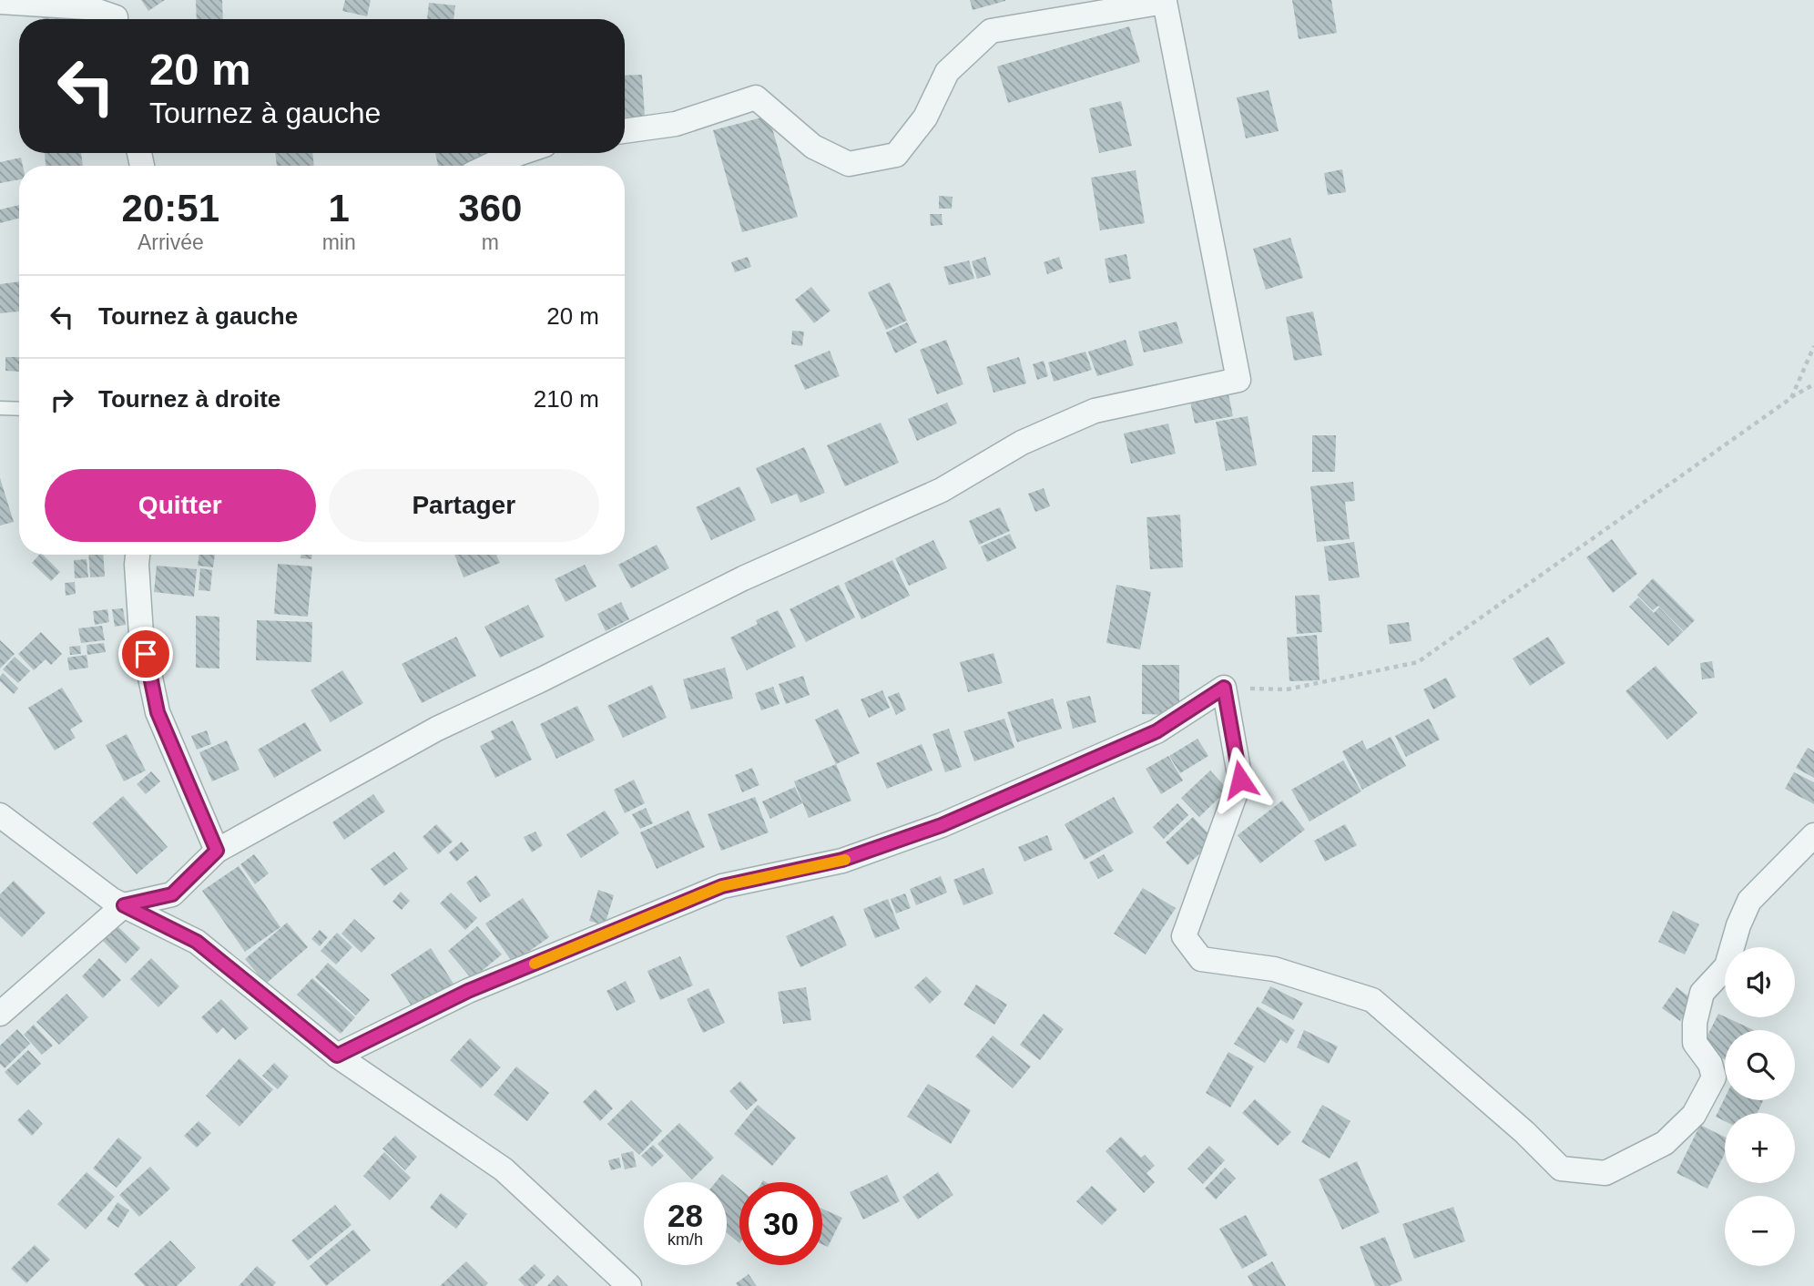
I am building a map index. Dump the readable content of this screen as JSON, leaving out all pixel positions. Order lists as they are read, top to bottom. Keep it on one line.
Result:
{"page":{"turn":["20 m","Tournez à gauche"],"eta":["20:51","Arrivée","1","min","360","m"],"list":[{"name":"Tournez à gauche","value":"20 m"},{"name":"Tournez à droite","value":"210 m"}],"buttons":["Quitter","Partager"],"map_buttons":["+","−"],"speed":"28 km/h","limit":"30"}}
